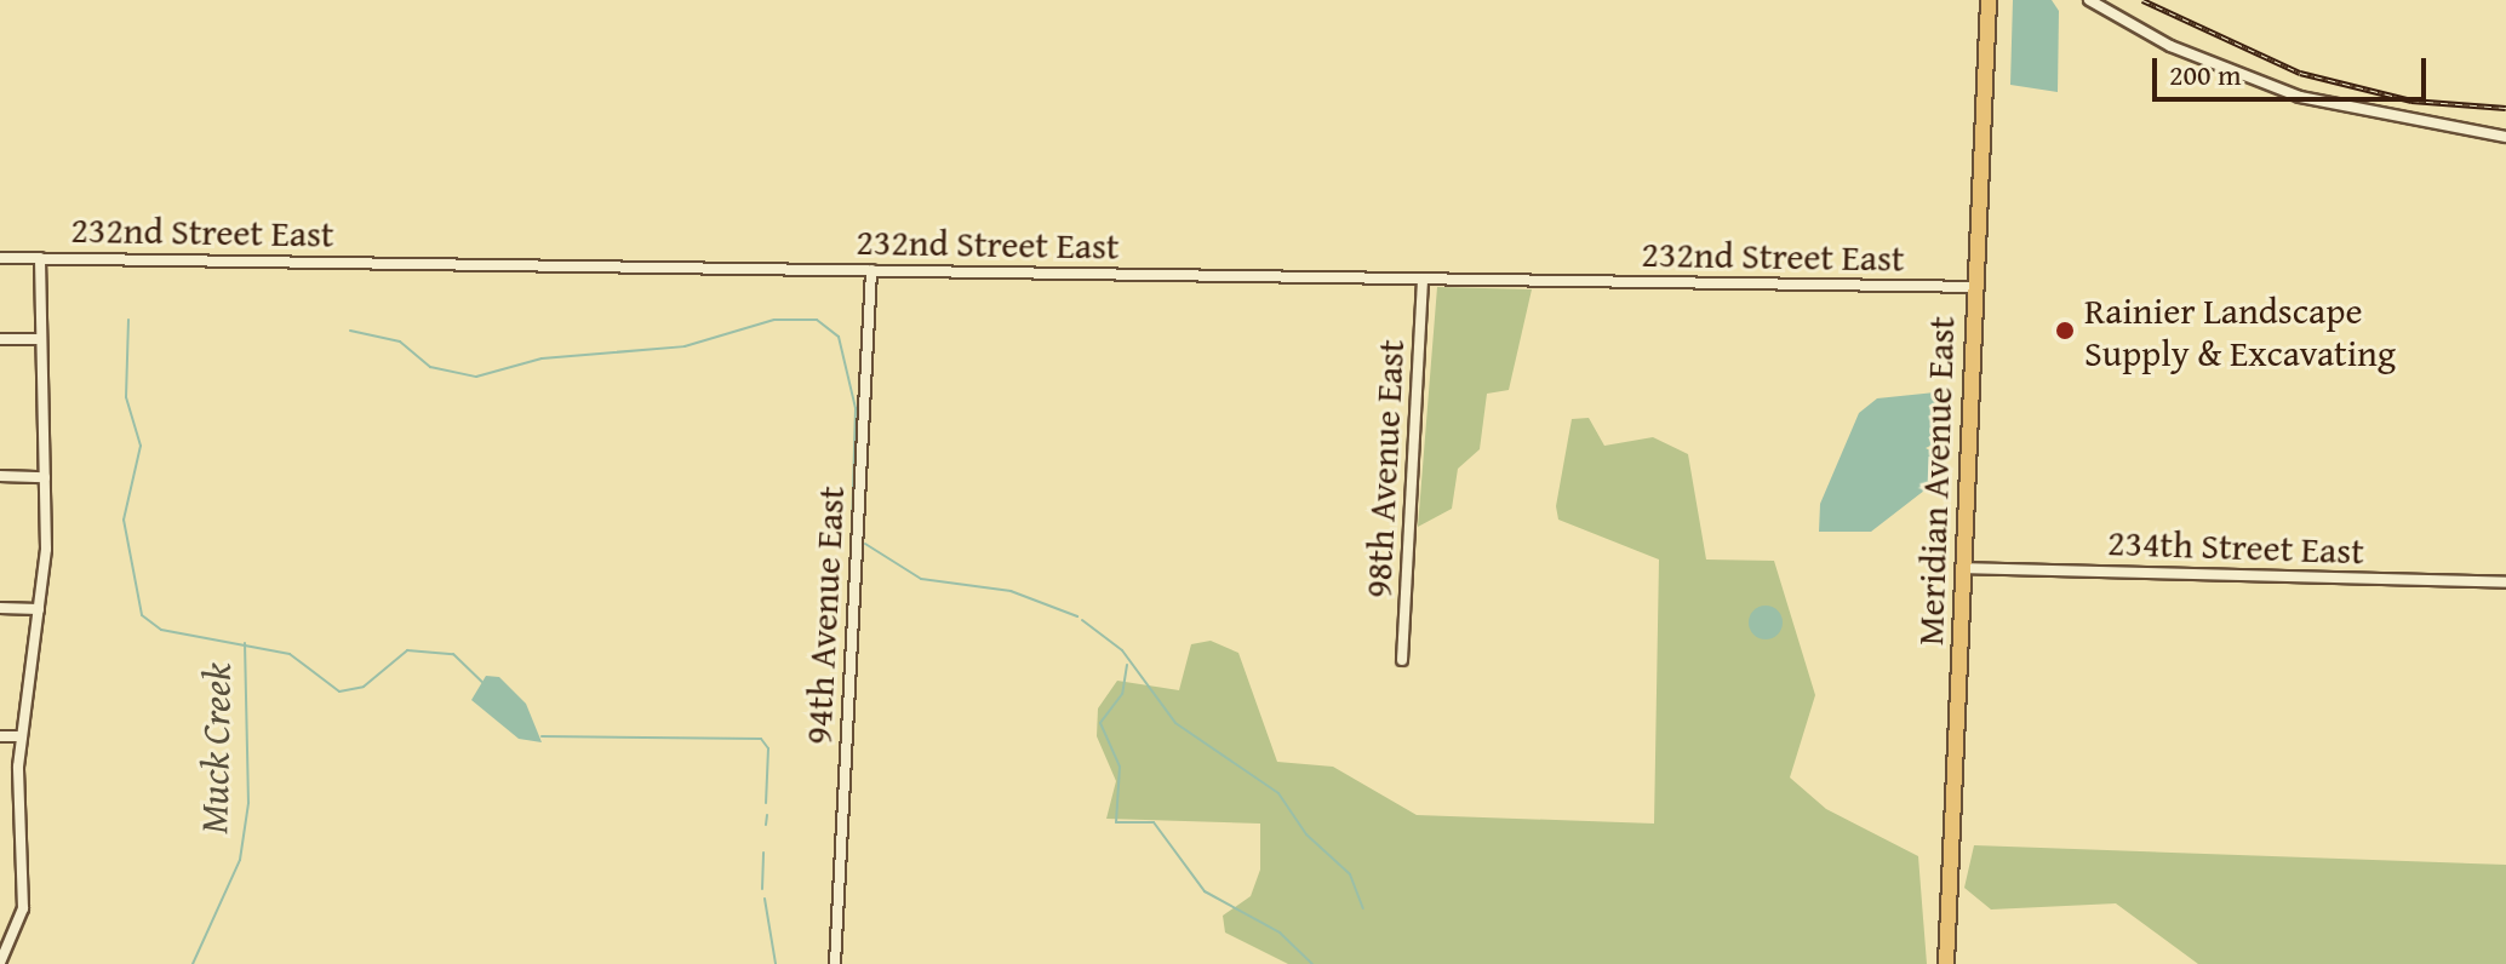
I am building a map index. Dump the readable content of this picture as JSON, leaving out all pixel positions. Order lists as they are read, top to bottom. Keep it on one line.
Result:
{"streets":{"main road":["Meridian Avenue East"],"street":["232nd Street East","98th Avenue East","234th Street East","94th Avenue East"]},"crossings":[["232nd Street East","98th Avenue East"],["232nd Street East","Meridian Avenue East"],["232nd Street East","94th Avenue East"],["Meridian Avenue East","234th Street East"]],"water":["Muck Creek"],"places":["Rainier Landscape Supply & Excavating"],"scale_bar":"200 m"}
